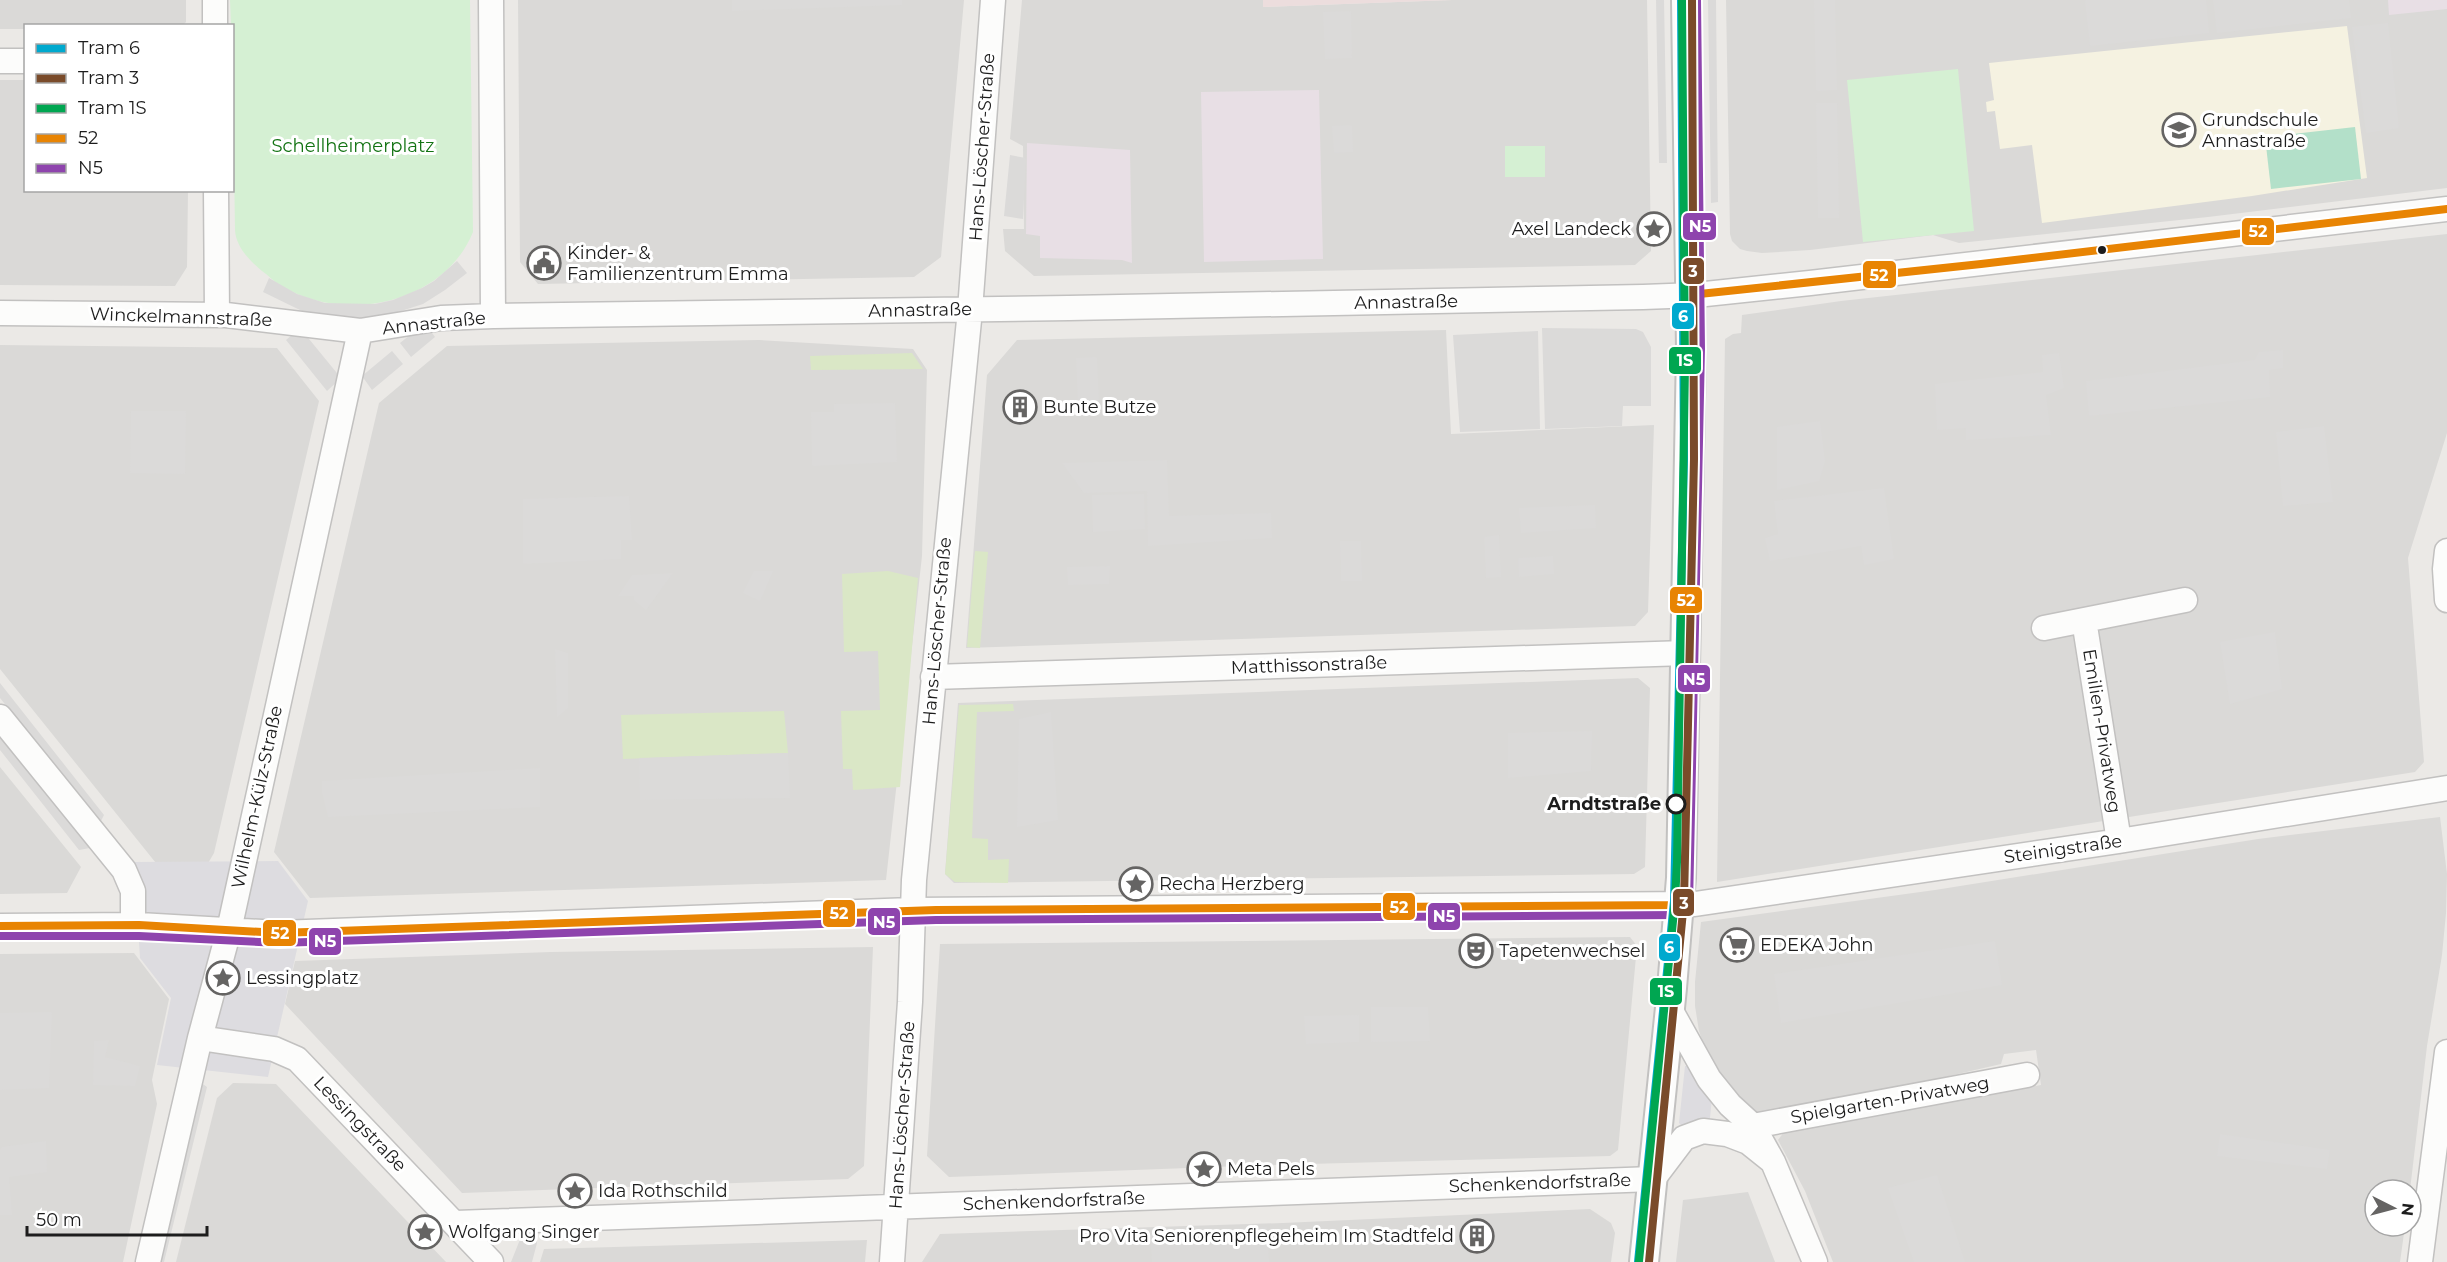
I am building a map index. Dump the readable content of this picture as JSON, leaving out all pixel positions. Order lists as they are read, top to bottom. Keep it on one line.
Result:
{"streets":{"street":["Hans-Löscher-Straße","Annastraße","Winckelmannstraße","Matthissonstraße","Emilien-Privatweg","Wilhelm-Külz-Straße","Steinigstraße","Spielgarten-Privatweg","Lessingstraße","Schenkendorfstraße"]},"crossings":[["Hans-Löscher-Straße","Annastraße"],["Hans-Löscher-Straße","Matthissonstraße"],["Hans-Löscher-Straße","Schenkendorfstraße"],["Annastraße","Winckelmannstraße"],["Annastraße","Wilhelm-Külz-Straße"],["Winckelmannstraße","Wilhelm-Külz-Straße"],["Emilien-Privatweg","Steinigstraße"],["Wilhelm-Külz-Straße","Lessingstraße"],["Lessingstraße","Schenkendorfstraße"]],"parks":["Schellheimerplatz"],"places":{"school or university":["Grundschule Annastraße"],"place":["Axel Landeck","Recha Herzberg","Lessingplatz","Meta Pels","Ida Rothschild","Wolfgang Singer"],"public building":["Kinder- & Familienzentrum Emma"],"building":["Bunte Butze","Pro Vita Seniorenpflegeheim Im Stadtfeld"],"other":["Arndtstraße"],"supermarket":["EDEKA John"],"theatre":["Tapetenwechsel"]},"lines":["tram line 6","tram line 3","tram line 1S","transit line N5","transit line 52"],"legend":["Tram 6","Tram 3","Tram 1S","52","N5"],"scale_bar":"50 m","north":"right"}
